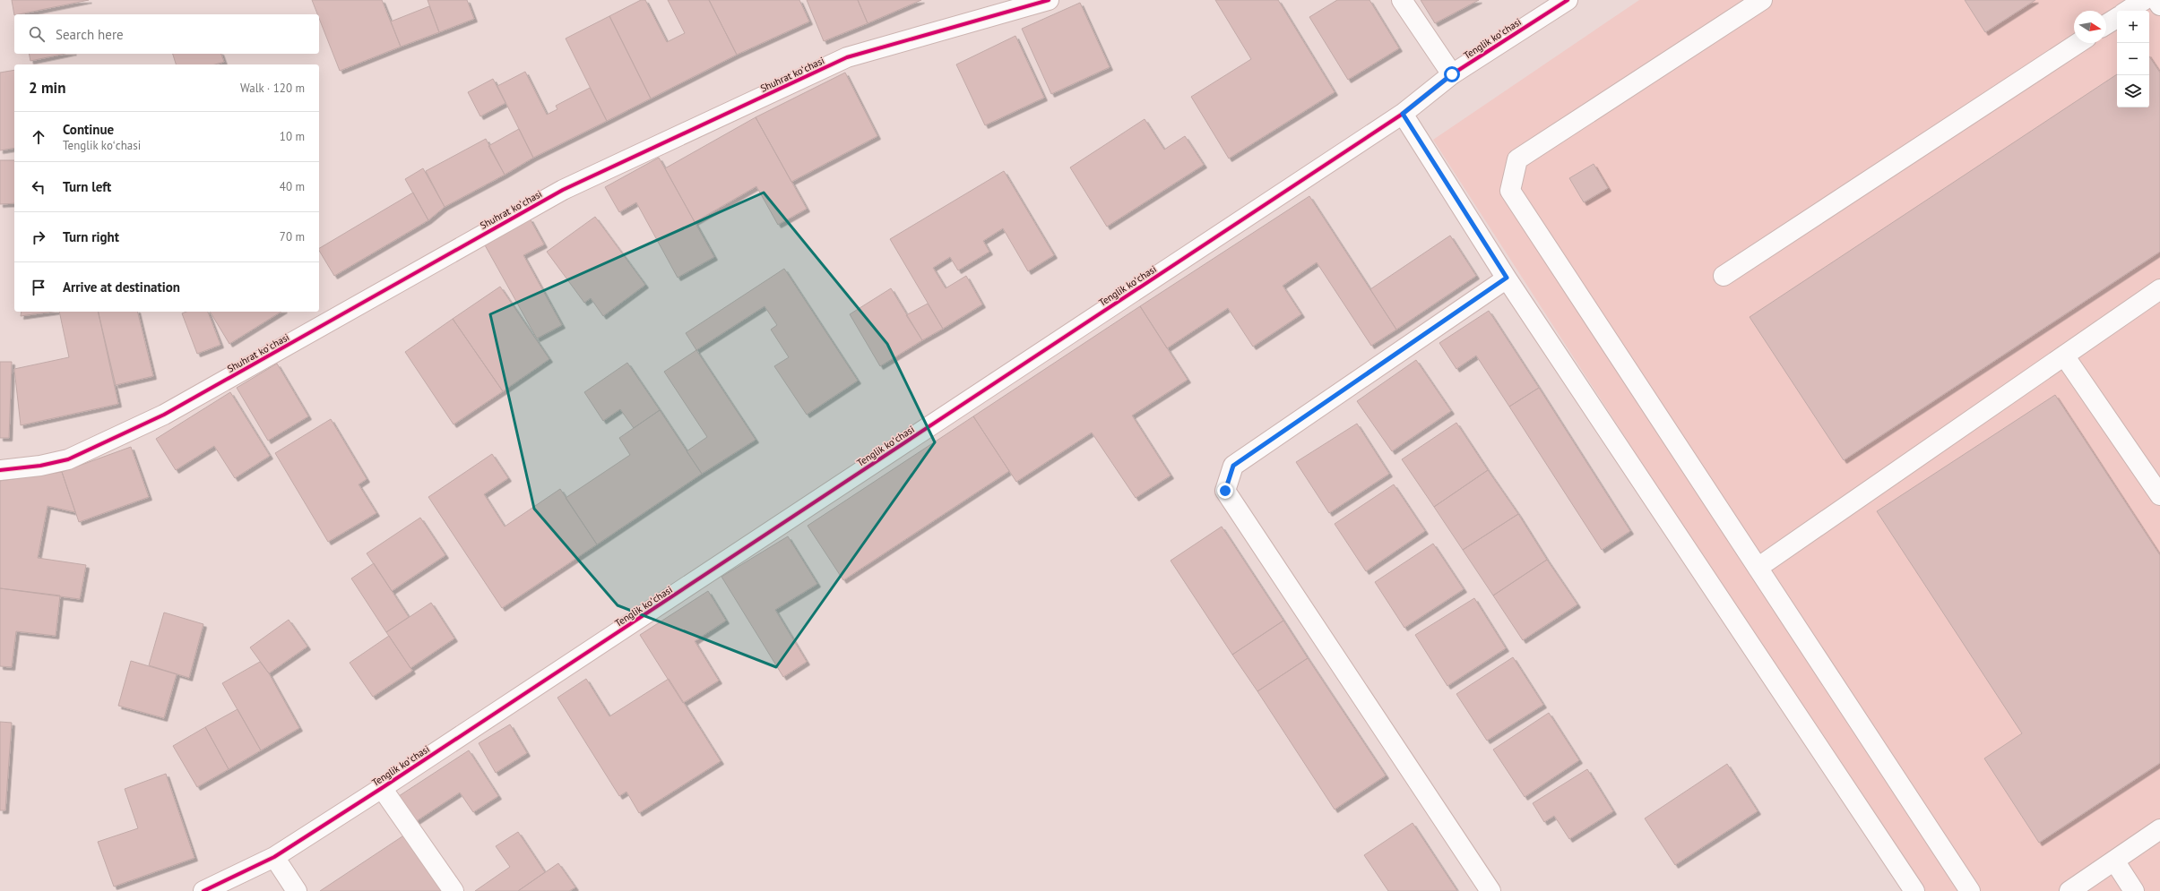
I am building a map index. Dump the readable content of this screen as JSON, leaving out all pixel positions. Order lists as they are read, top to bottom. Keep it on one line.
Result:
{"streets":{"street":["Tenglik koʻchasi","Shuhrat koʻchasi"]},"north":"right","page":{"map_buttons":["+","−"],"search":"Search here","heading":["2 min","Walk · 120 m"],"list":[["Continue","Tenglik koʻchasi","10 m"],["Turn left","40 m"],["Turn right","70 m"],"Arrive at destination"]}}
